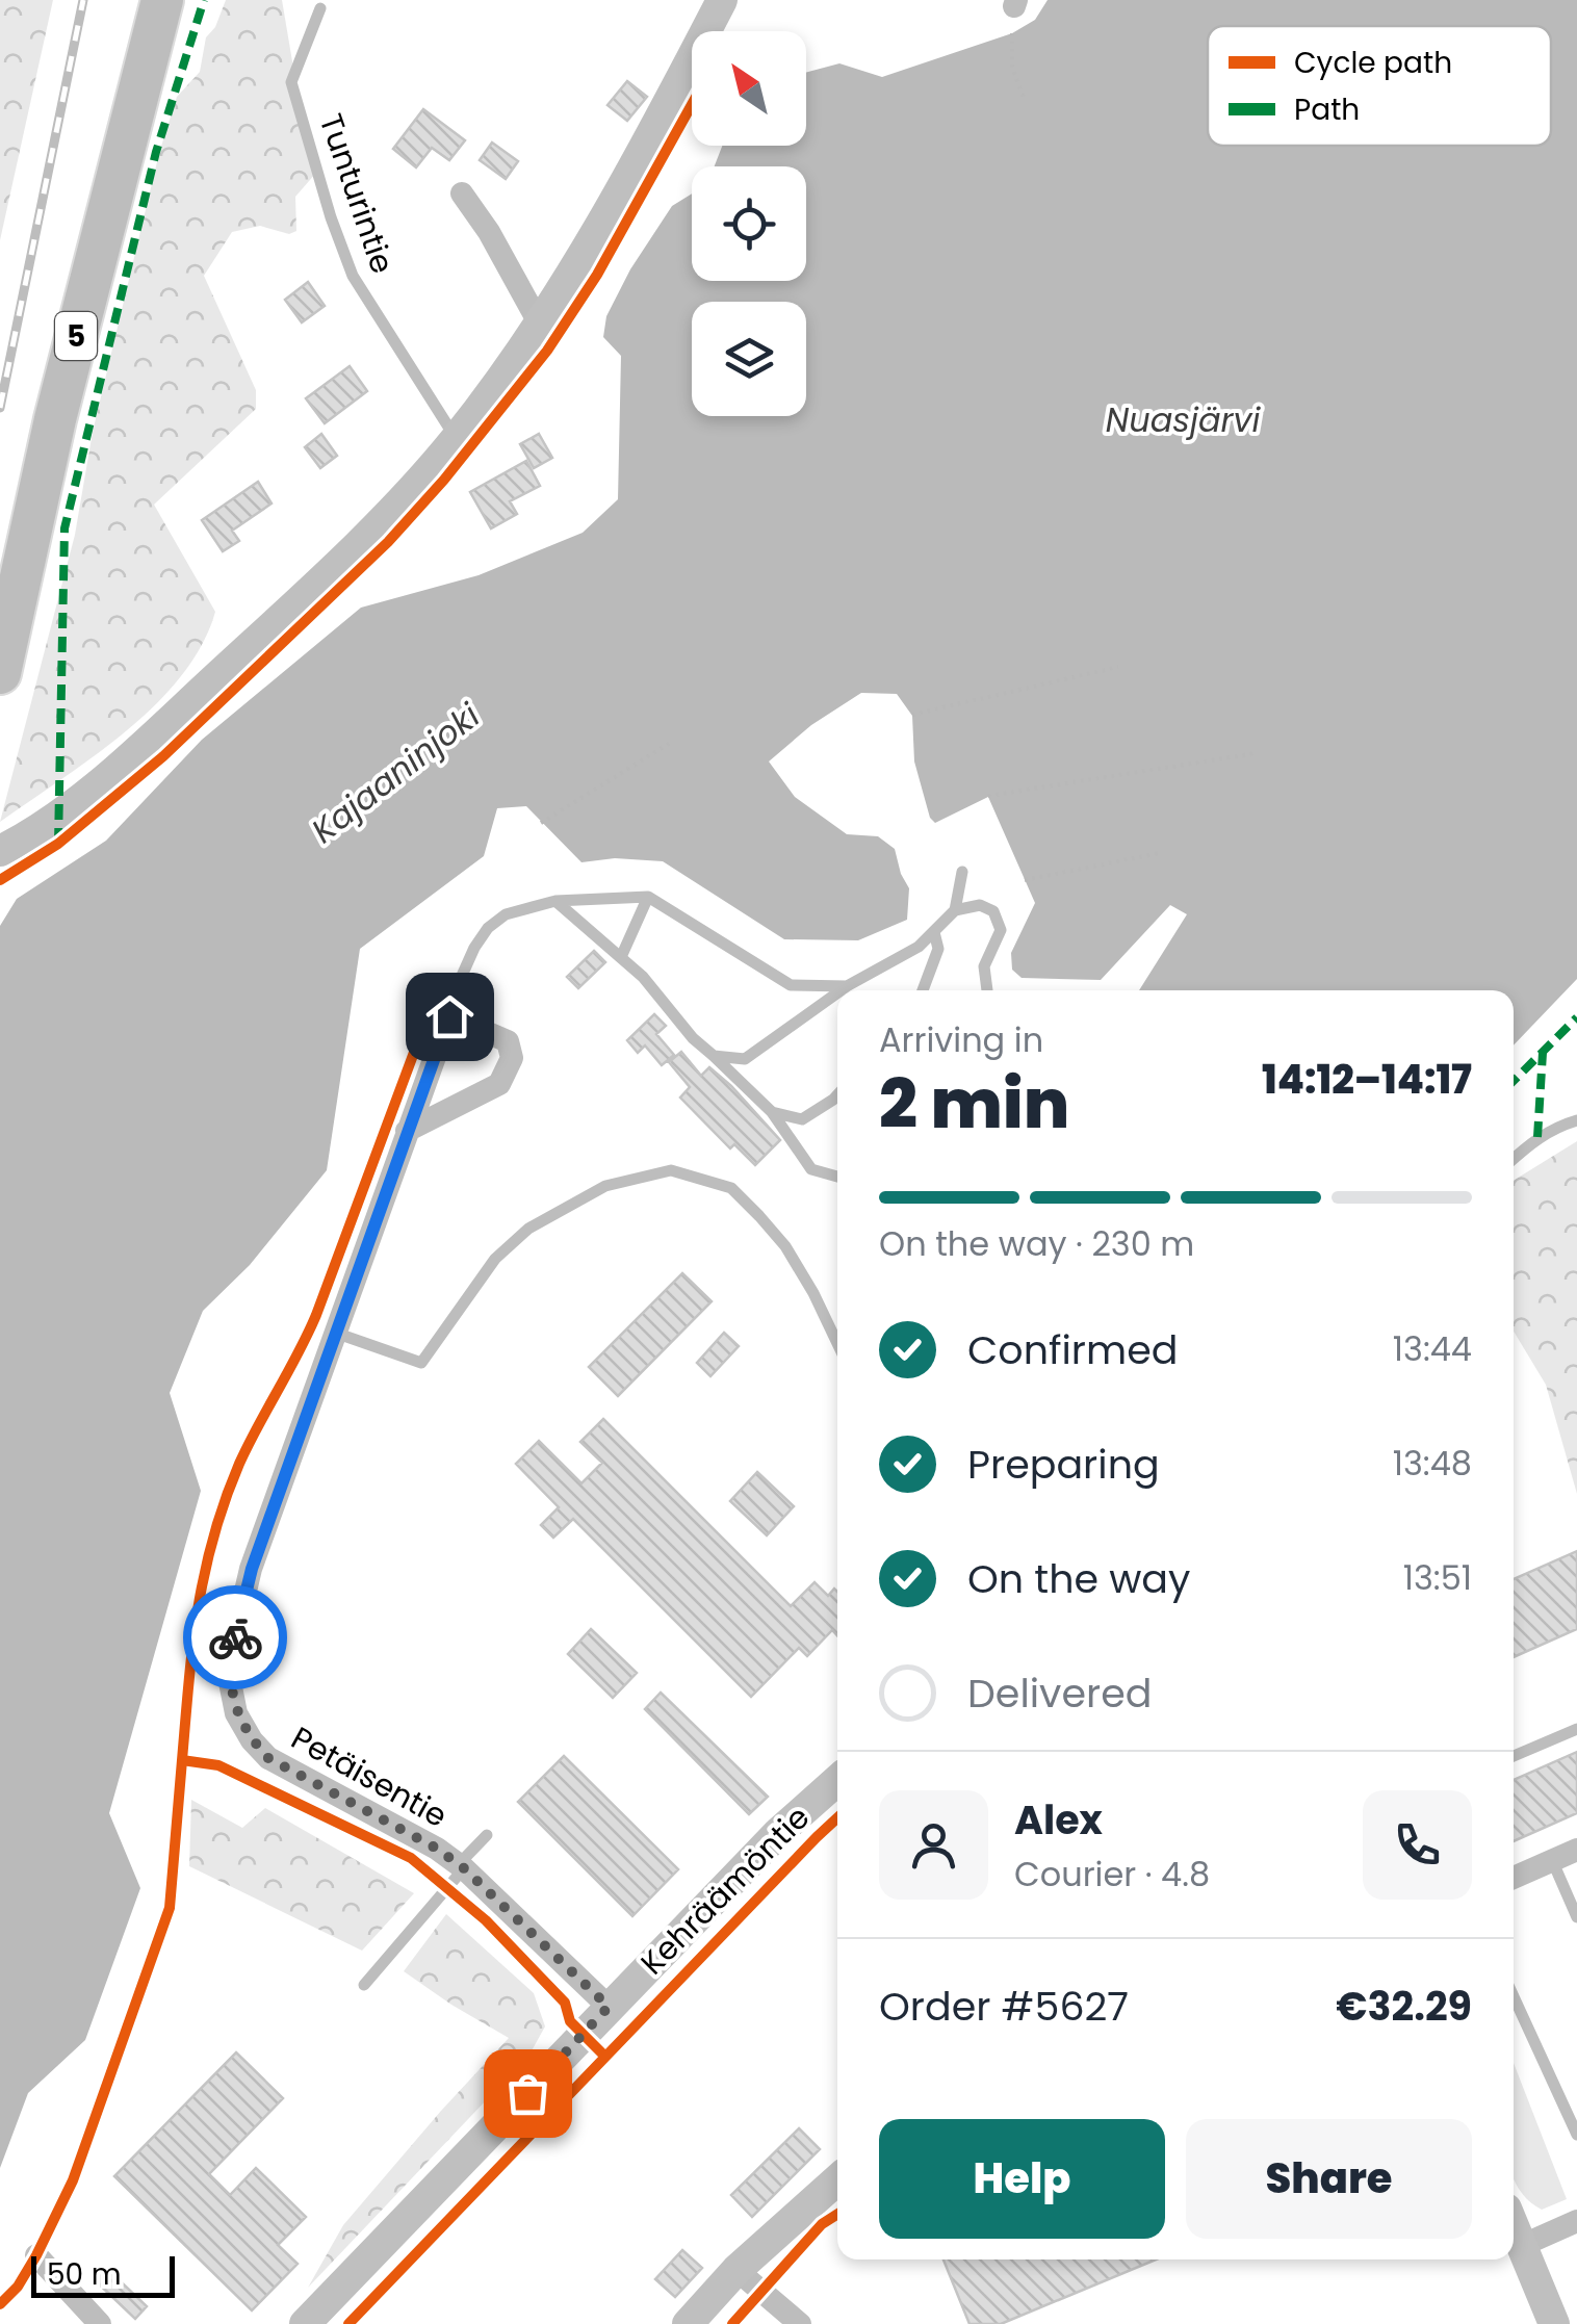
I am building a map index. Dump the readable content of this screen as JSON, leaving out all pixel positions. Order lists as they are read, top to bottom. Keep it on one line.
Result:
{"streets":{"highway":["5"],"street":["Petäisentie","Kehräämöntie"],"lane":["Tunturintie"]},"crossings":[["Petäisentie","Kehräämöntie"]],"water":["Nuasjärvi","Kajaaninjoki"],"legend":["Cycle path","Path"],"scale_bar":"50 m","north":"top left","page":{"heading":["2 min","Arriving in","14:12–14:17"],"panel":["Alex","Courier · 4.8","Order #5627","€32.29"],"bar":"On the way · 230 m","list":[["Confirmed","13:44"],["Preparing","13:48"],["On the way","13:51"],"Delivered"],"buttons":["Help","Share"],"scale":"50 m"}}
